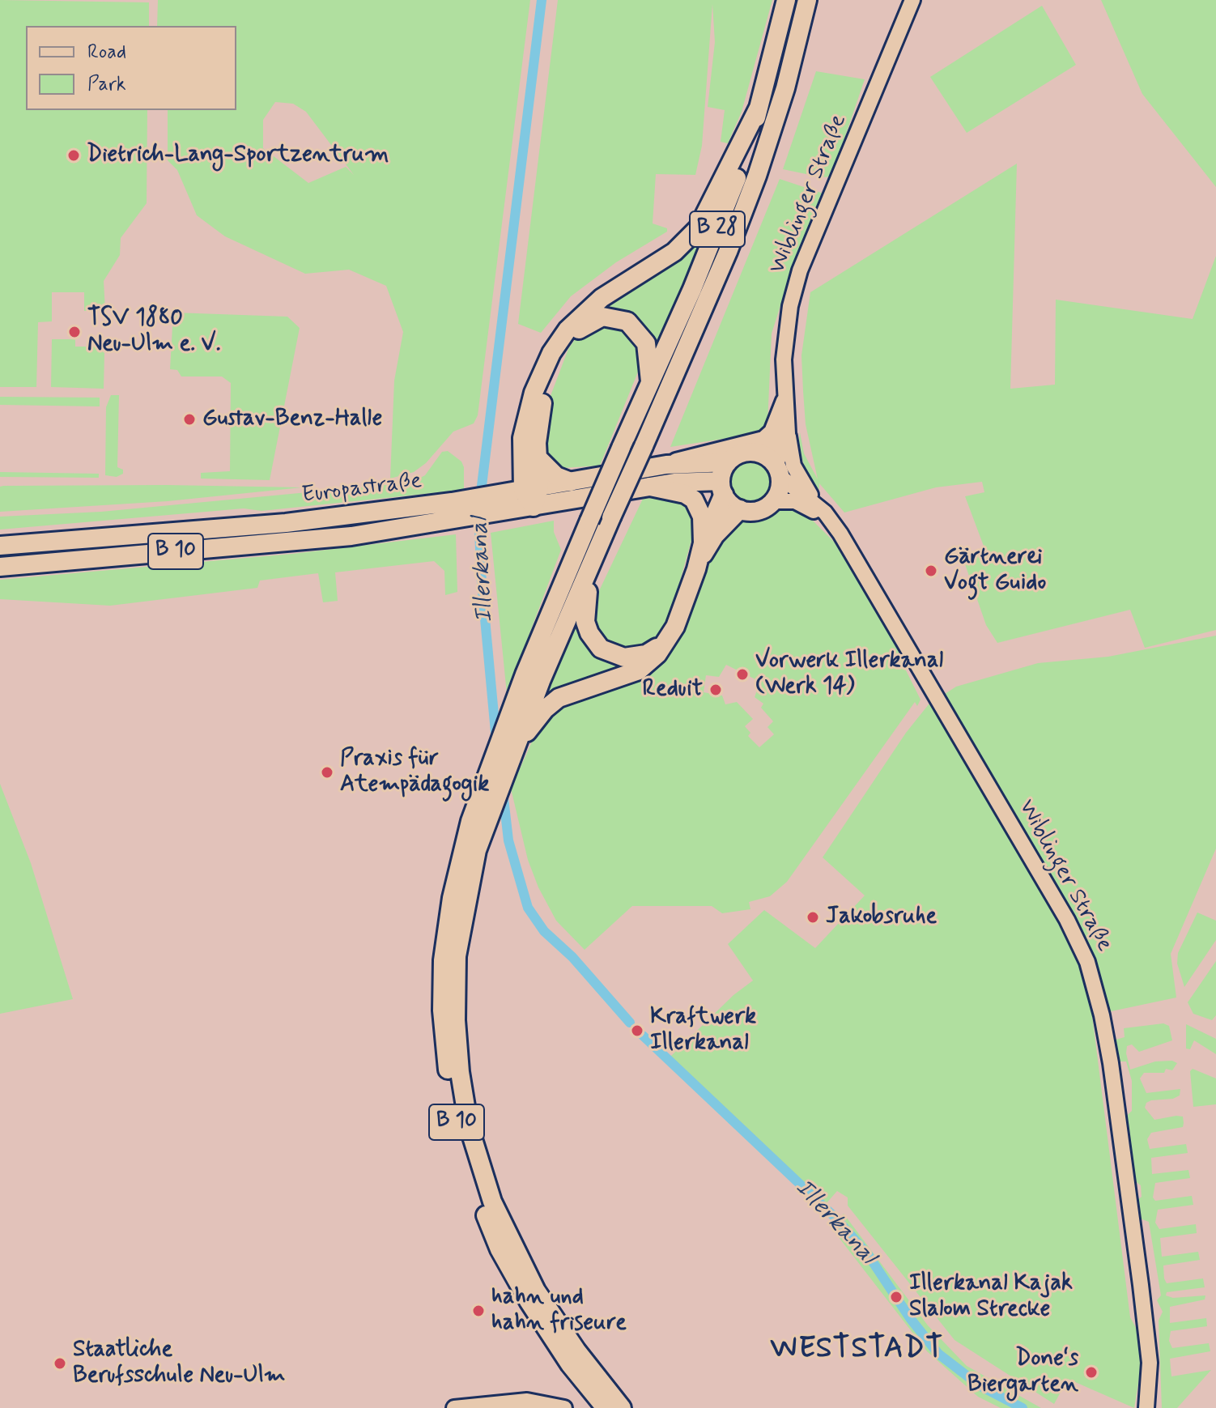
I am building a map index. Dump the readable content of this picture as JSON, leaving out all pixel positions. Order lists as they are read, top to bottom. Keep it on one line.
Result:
{"streets":{"main road":["Wiblinger Straße","B 28","Europastraße","B 10"]},"crossings":[["Wiblinger Straße","Europastraße"],["Wiblinger Straße","B 10"],["B 28","B 10"],["Europastraße","B 10"]],"districts":["WESTSTADT"],"water":["Illerkanal"],"places":["Dietrich-Lang-Sportzentrum","TSV 1880 Neu-Ulm e. V.","Gustav-Benz-Halle","Gärtnerei Vogt Guido","Vorwerk Illerkanal (Werk 14)","Reduit","Praxis für Atempädagogik","Jakobsruhe","Kraftwerk Illerkanal","Illerkanal Kajak Slalom Strecke","hahn und hahn friseure","Staatliche Berufsschule Neu-Ulm","Done‘s Biergarten"],"legend":["Road","Park"]}
